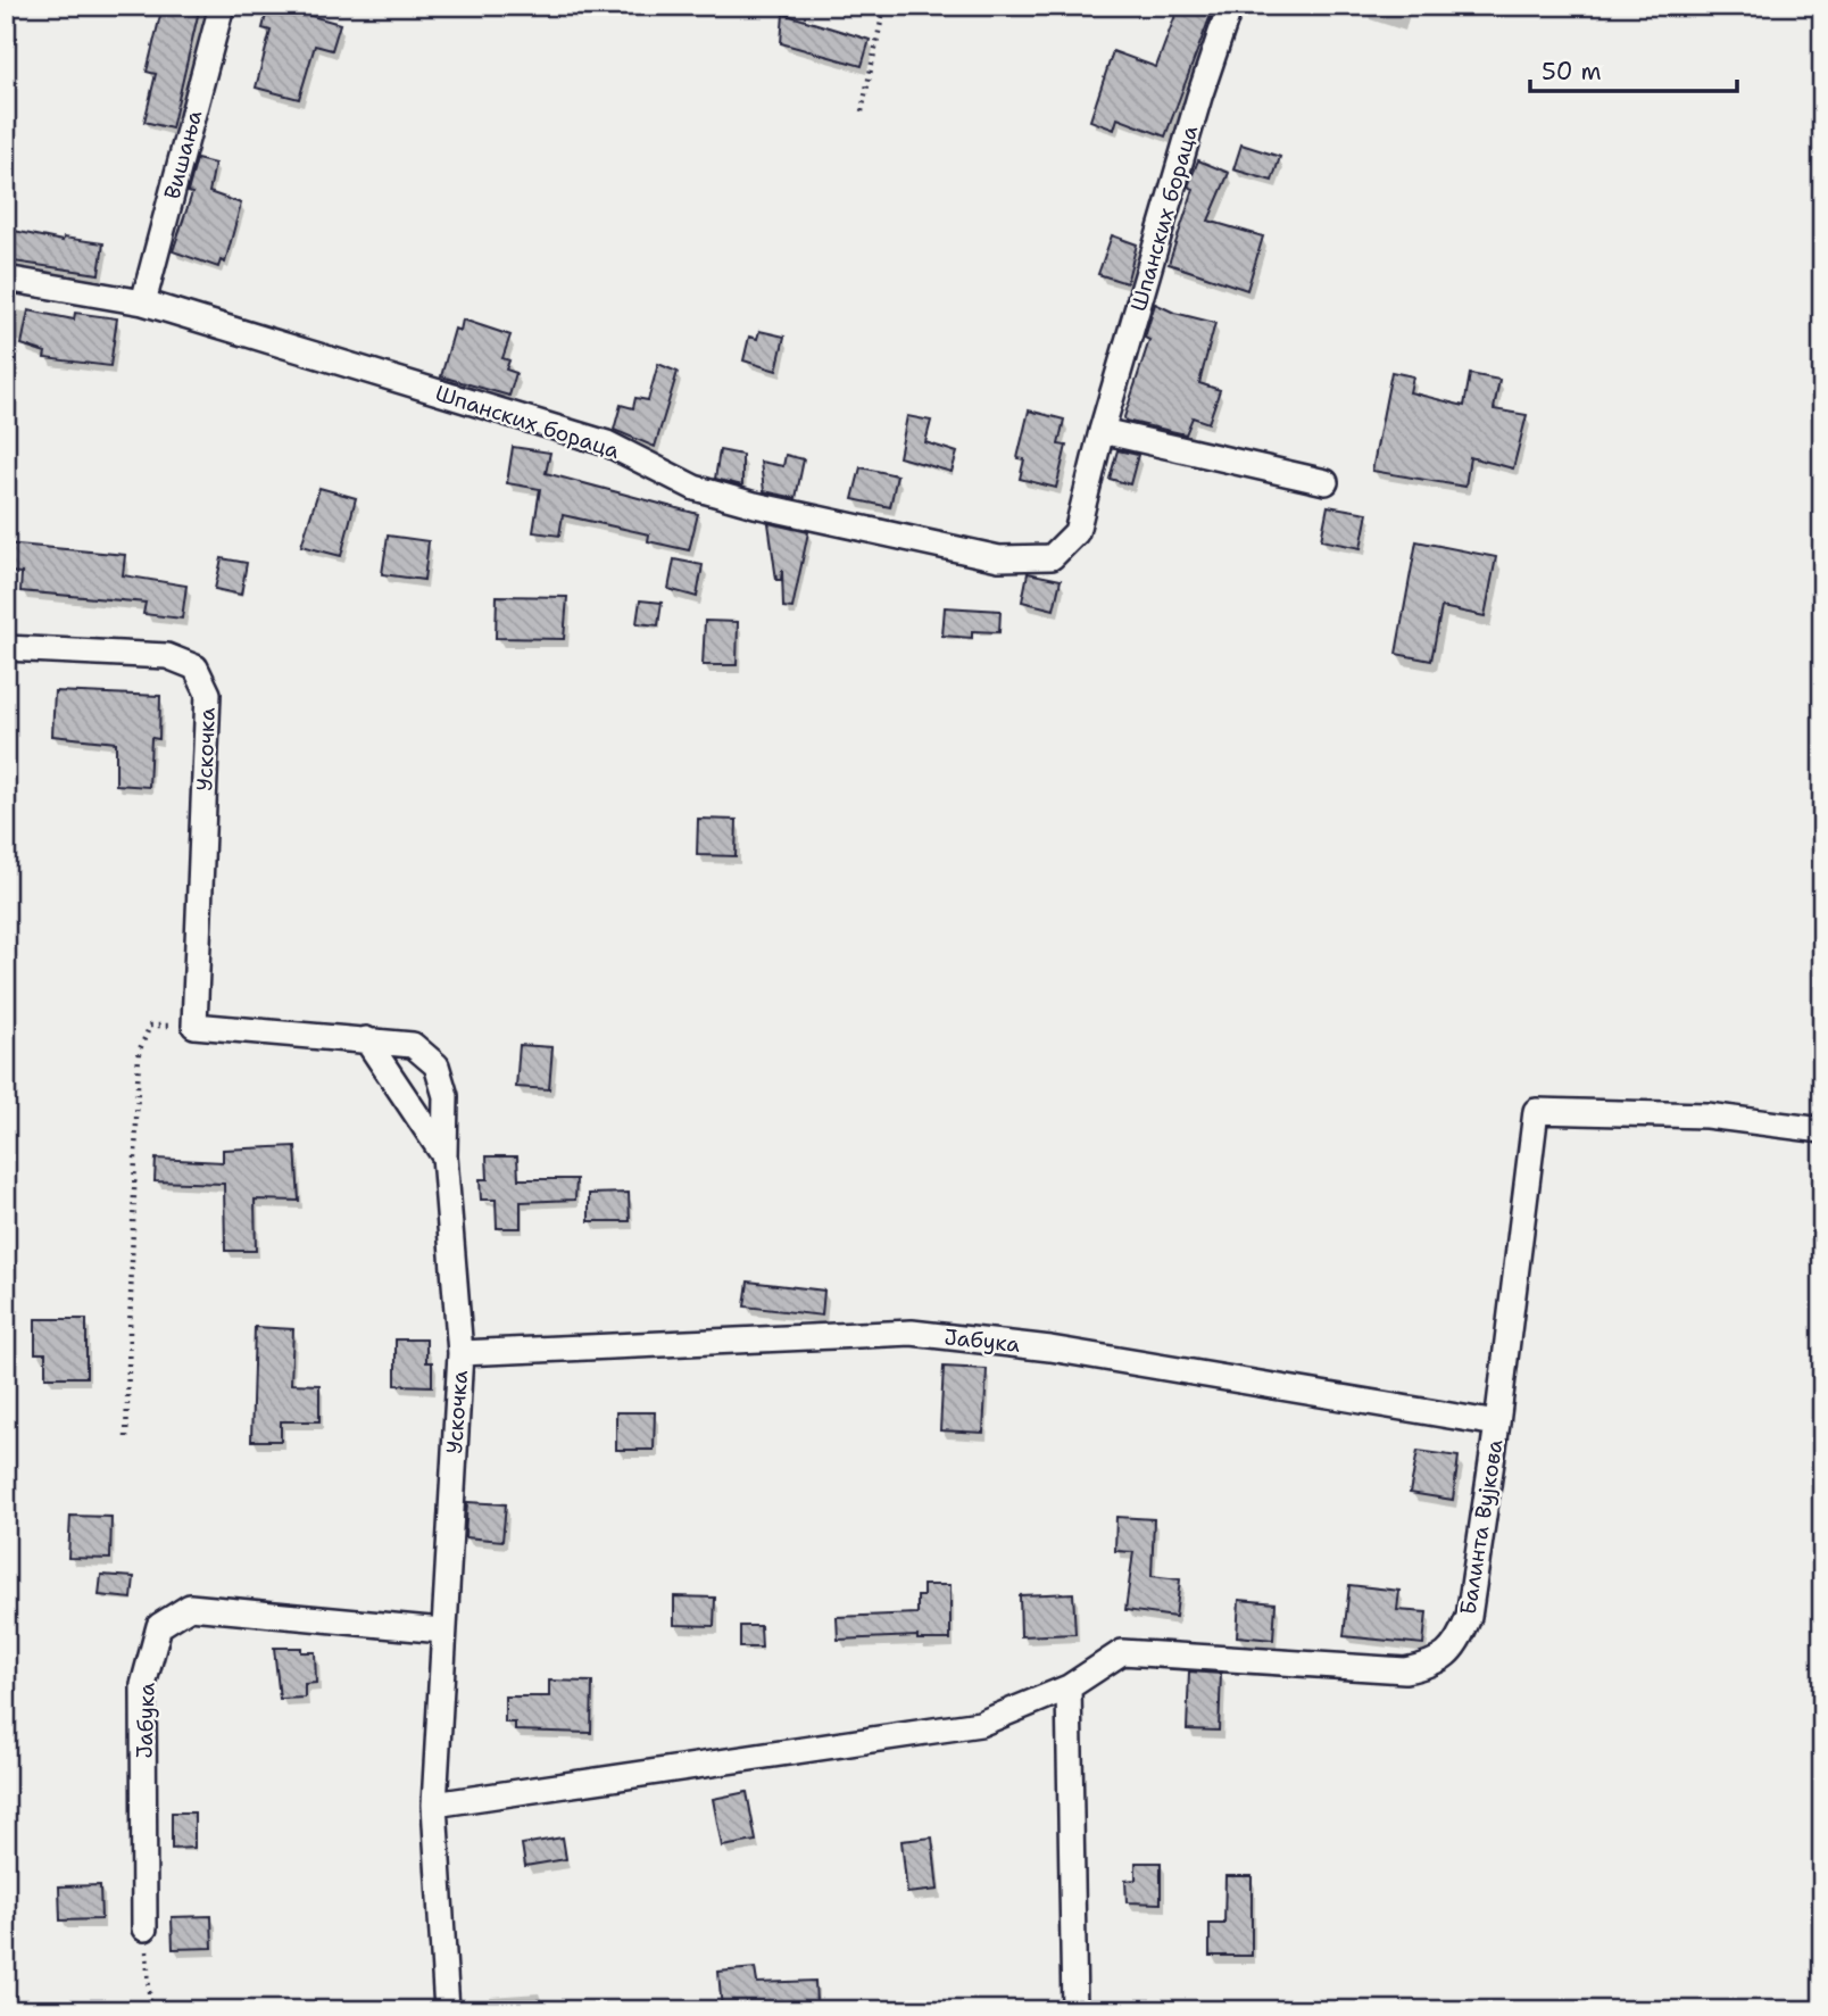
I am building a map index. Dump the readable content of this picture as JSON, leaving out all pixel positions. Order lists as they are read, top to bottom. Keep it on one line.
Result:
{"streets":{"street":["Вишања","Шпанских бораца","Ускочка","Јабука","Балинта Вујкова"]},"crossings":[["Вишања","Шпанских бораца"],["Ускочка","Јабука"],["Ускочка","Балинта Вујкова"],["Јабука","Балинта Вујкова"]],"scale_bar":"50 m"}
